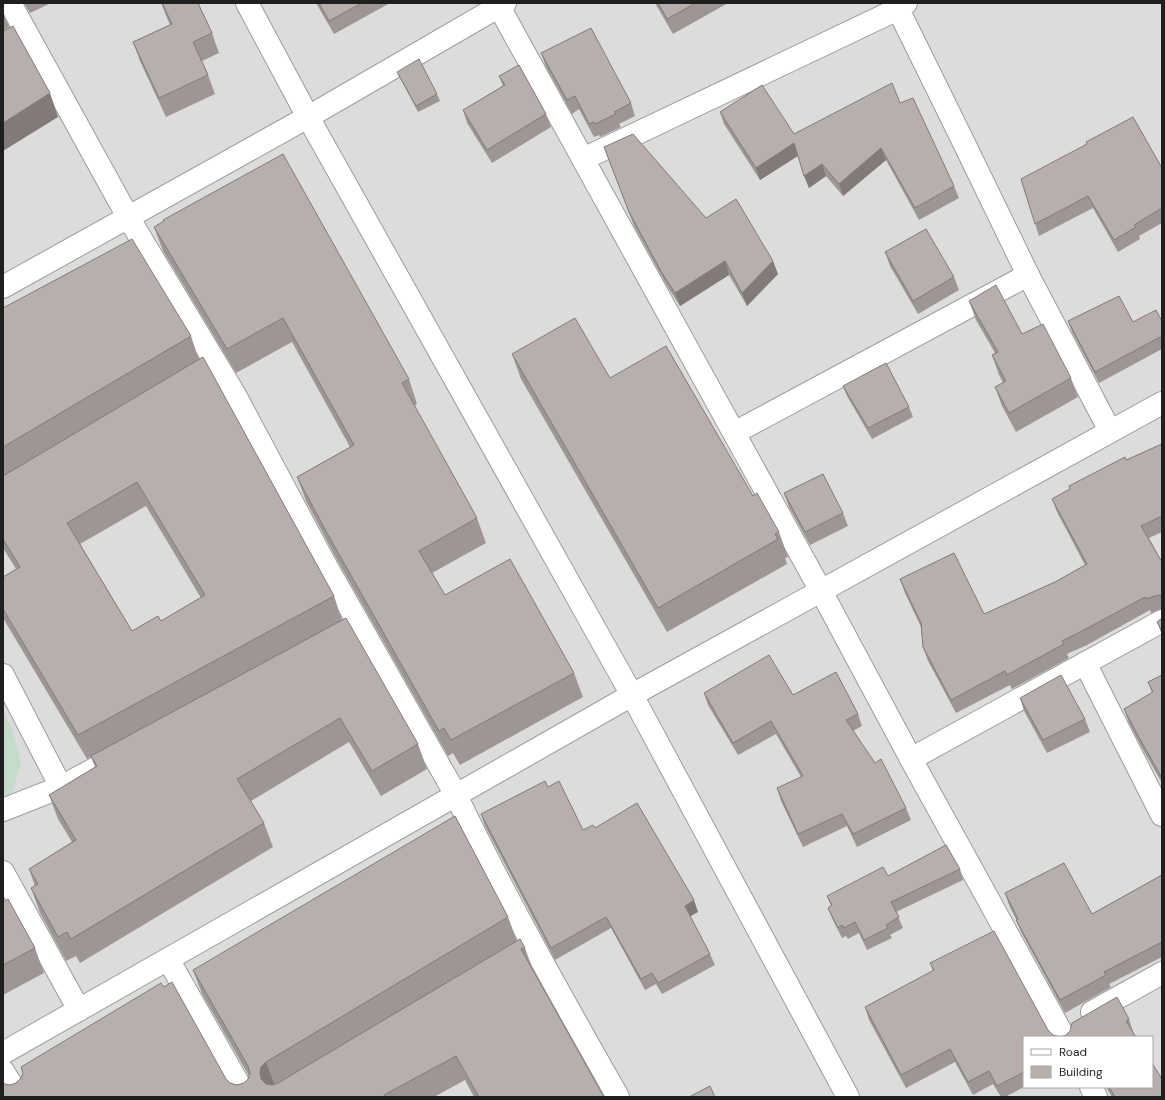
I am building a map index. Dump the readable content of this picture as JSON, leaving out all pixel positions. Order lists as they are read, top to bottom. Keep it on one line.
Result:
{"legend":["Road","Building"]}
